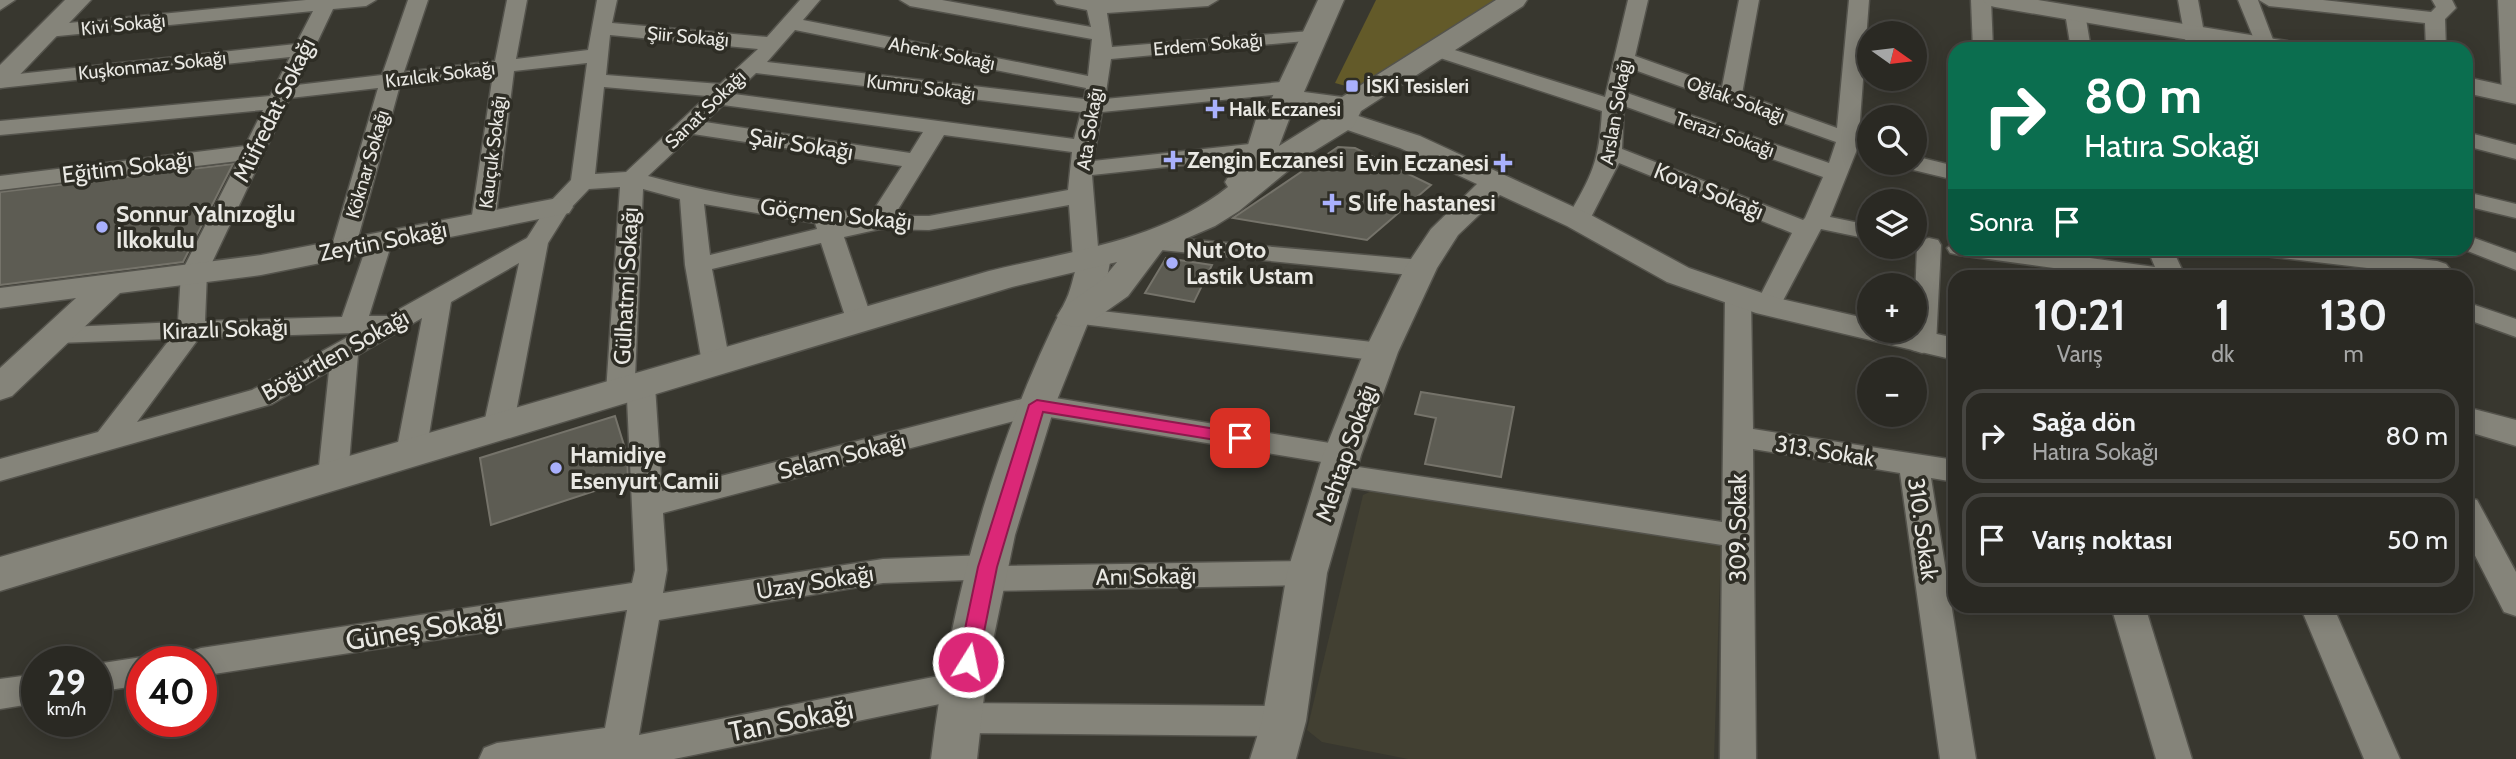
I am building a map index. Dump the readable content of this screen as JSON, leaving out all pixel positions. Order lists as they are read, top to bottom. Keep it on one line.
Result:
{"streets":{"street":["Kivi Sokağı","Şiir Sokağı","Erdem Sokağı","Ahenk Sokağı","Kuşkonmaz Sokağı","Kızılcık Sokağı","Kumru Sokağı","Oğlak Sokağı","Sanat Sokağı","Müfredat Sokağı","Arslan Sokağı","Ata Sokağı","Terazi Sokağı","Şair Sokağı","Kauçuk Sokağı","Köknar Sokağı","Eğitim Sokağı","Kova Sokağı","Göçmen Sokağı","Zeytin Sokağı","Gülhatmi Sokağı","Kirazlı Sokağı","Böğürtlen Sokağı","313. Sokak","Mehtap Sokağı","Selam Sokağı","309. Sokak","310. Sokak","Anı Sokağı","Uzay Sokağı","Güneş Sokağı","Tan Sokağı"]},"crossings":[["Kivi Sokağı","Müfredat Sokağı"],["Şiir Sokağı","Sanat Sokağı"],["Erdem Sokağı","Kumru Sokağı"],["Erdem Sokağı","Ata Sokağı"],["Ahenk Sokağı","Sanat Sokağı"],["Ahenk Sokağı","Ata Sokağı"],["Kuşkonmaz Sokağı","Müfredat Sokağı"],["Kızılcık Sokağı","Müfredat Sokağı"],["Kızılcık Sokağı","Kauçuk Sokağı"],["Kızılcık Sokağı","Köknar Sokağı"],["Kumru Sokağı","Sanat Sokağı"],["Kumru Sokağı","Ata Sokağı"],["Oğlak Sokağı","Arslan Sokağı"],["Sanat Sokağı","Şair Sokağı"],["Sanat Sokağı","Göçmen Sokağı"],["Sanat Sokağı","Gülhatmi Sokağı"],["Müfredat Sokağı","Eğitim Sokağı"],["Müfredat Sokağı","Zeytin Sokağı"],["Müfredat Sokağı","Kirazlı Sokağı"],["Arslan Sokağı","Terazi Sokağı"],["Arslan Sokağı","Kova Sokağı"],["Ata Sokağı","Göçmen Sokağı"],["Kauçuk Sokağı","Zeytin Sokağı"],["Köknar Sokağı","Zeytin Sokağı"],["Göçmen Sokağı","Gülhatmi Sokağı"],["Gülhatmi Sokağı","Selam Sokağı"],["Gülhatmi Sokağı","Uzay Sokağı"],["Gülhatmi Sokağı","Güneş Sokağı"],["Gülhatmi Sokağı","Tan Sokağı"],["Kirazlı Sokağı","Böğürtlen Sokağı"],["313. Sokak","309. Sokak"],["313. Sokak","310. Sokak"],["Mehtap Sokağı","Anı Sokağı"],["Mehtap Sokağı","Tan Sokağı"],["Anı Sokağı","Uzay Sokağı"],["Uzay Sokağı","Güneş Sokağı"]],"places":{"transit":["İSKİ Tesisleri"],"health":["Halk Eczanesi","Zengin Eczanesi","Evin Eczanesi","S life hastanesi"],"other":["Sonnur Yalnızoğlu İlkokulu","Nut Oto Lastik Ustam","Hamidiye Esenyurt Camii"]},"north":"right","page":{"map_buttons":["+","−"],"turn":["80 m","Hatıra Sokağı"],"then":"Sonra","eta":["10:21","Varış","1","dk","130","m"],"list":[{"name":"Sağa dön","note":"Hatıra Sokağı","value":"80 m"},{"name":"Varış noktası","value":"50 m"}],"speed":"29 km/h","limit":"40"}}
